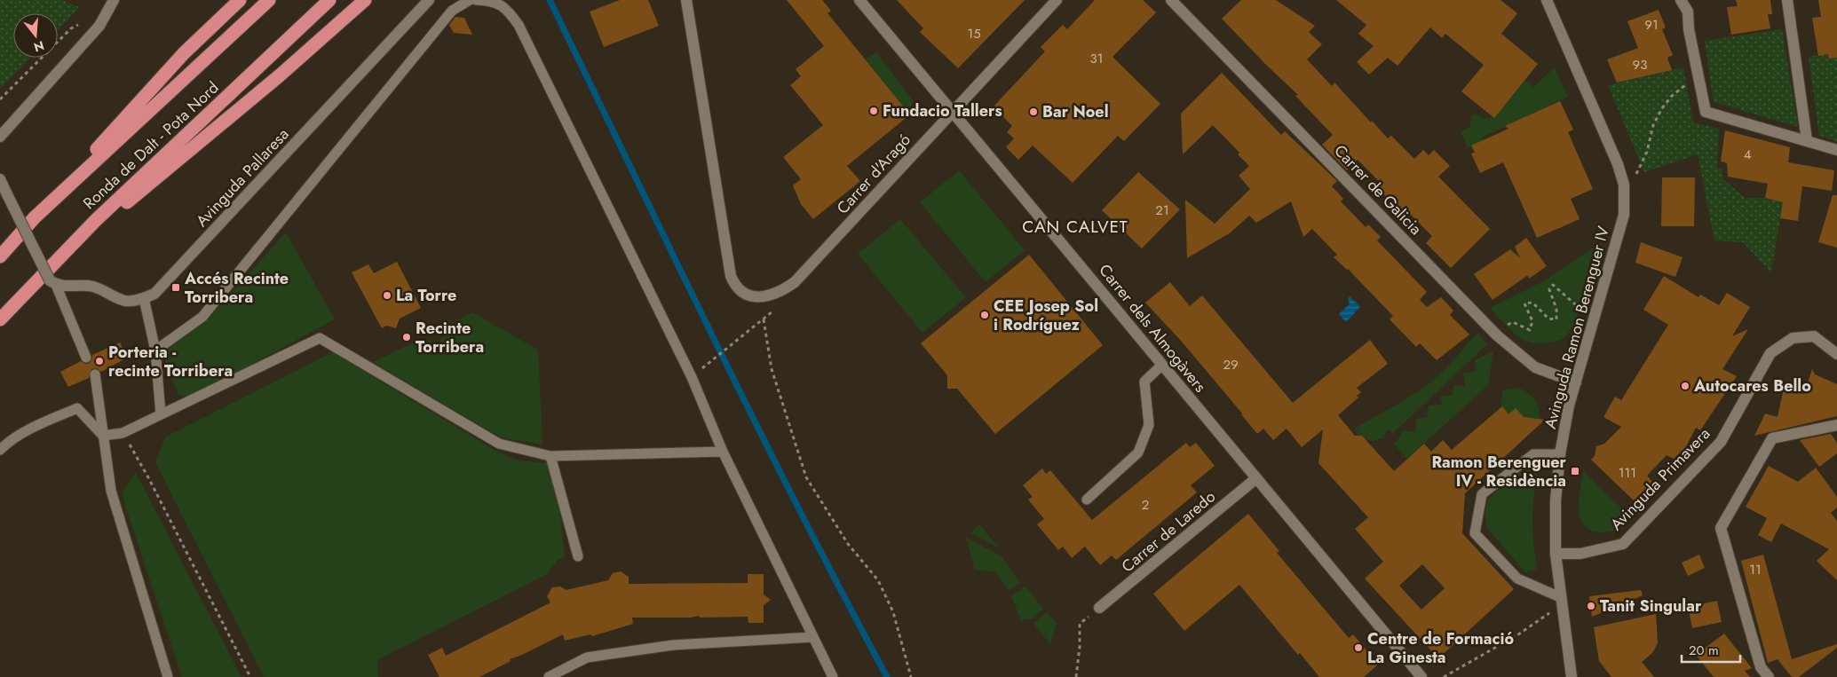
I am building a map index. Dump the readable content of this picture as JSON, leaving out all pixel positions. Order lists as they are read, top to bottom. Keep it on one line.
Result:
{"streets":{"highway":["Ronda de Dalt - Pota Nord"],"street":["Carrer d'Aragó","Avinguda Pallaresa","Carrer de Galicia","Avinguda Ramon Berenguer IV","Carrer dels Almogàvers","Avinguda Primavera","Carrer de Laredo"]},"crossings":[["Carrer d'Aragó","Carrer dels Almogàvers"],["Carrer de Galicia","Avinguda Ramon Berenguer IV"],["Avinguda Ramon Berenguer IV","Avinguda Primavera"],["Carrer dels Almogàvers","Carrer de Laredo"]],"districts":["CAN CALVET"],"places":{"other":["Fundacio Tallers","Bar Noel","La Torre","CEE Josep Sol i Rodríguez","Recinte Torribera","Porteria - recinte Torribera","Autocares Bello","Tanit Singular","Centre de Formació La Ginesta"],"transit":["Accés Recinte Torribera","Ramon Berenguer IV - Residència"]},"house_numbers":["91","15","31","93","4","21","29","111","2","11"],"scale_bar":"20 m","north":"bottom"}
